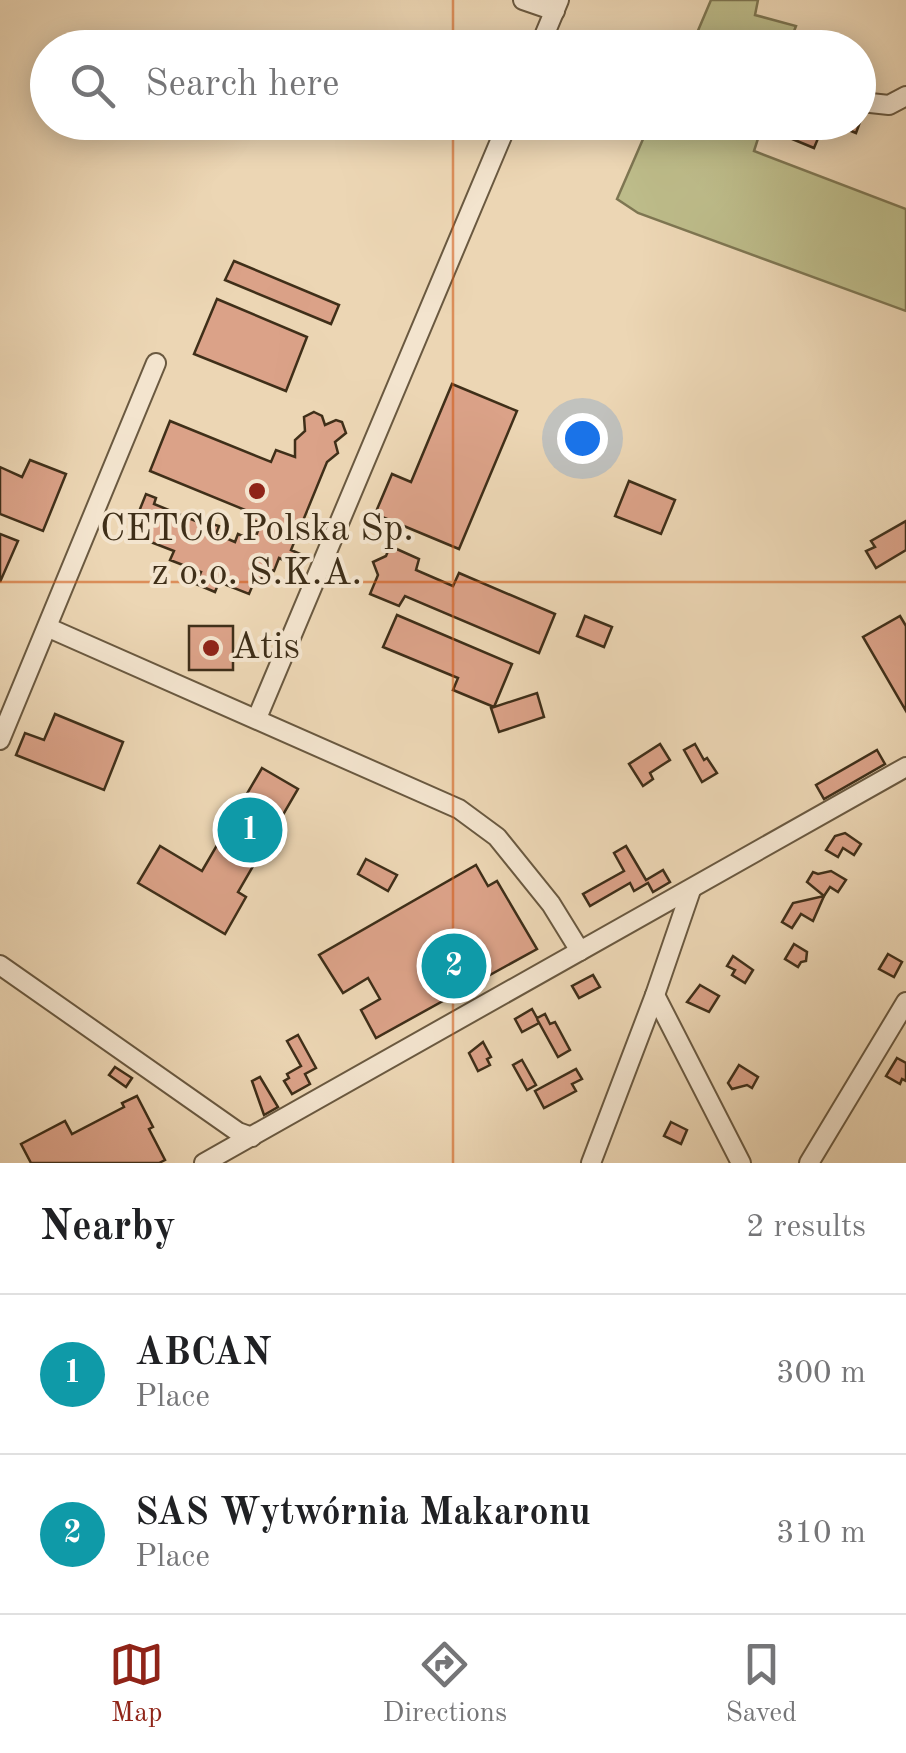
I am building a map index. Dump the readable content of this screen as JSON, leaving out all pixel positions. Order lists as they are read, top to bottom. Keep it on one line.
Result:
{"places":["CETCO Polska Sp. z o.o. S.K.A.","Atis"],"page":{"search":"Search here","pins":["1","2"],"heading":["Nearby","2 results"],"list":[{"mark":"1","name":"ABCAN","note":"Place","value":"300 m"},{"mark":"2","name":"SAS Wytwórnia Makaronu","note":"Place","value":"310 m"}],"nav":["Map","Directions","Saved"]}}
